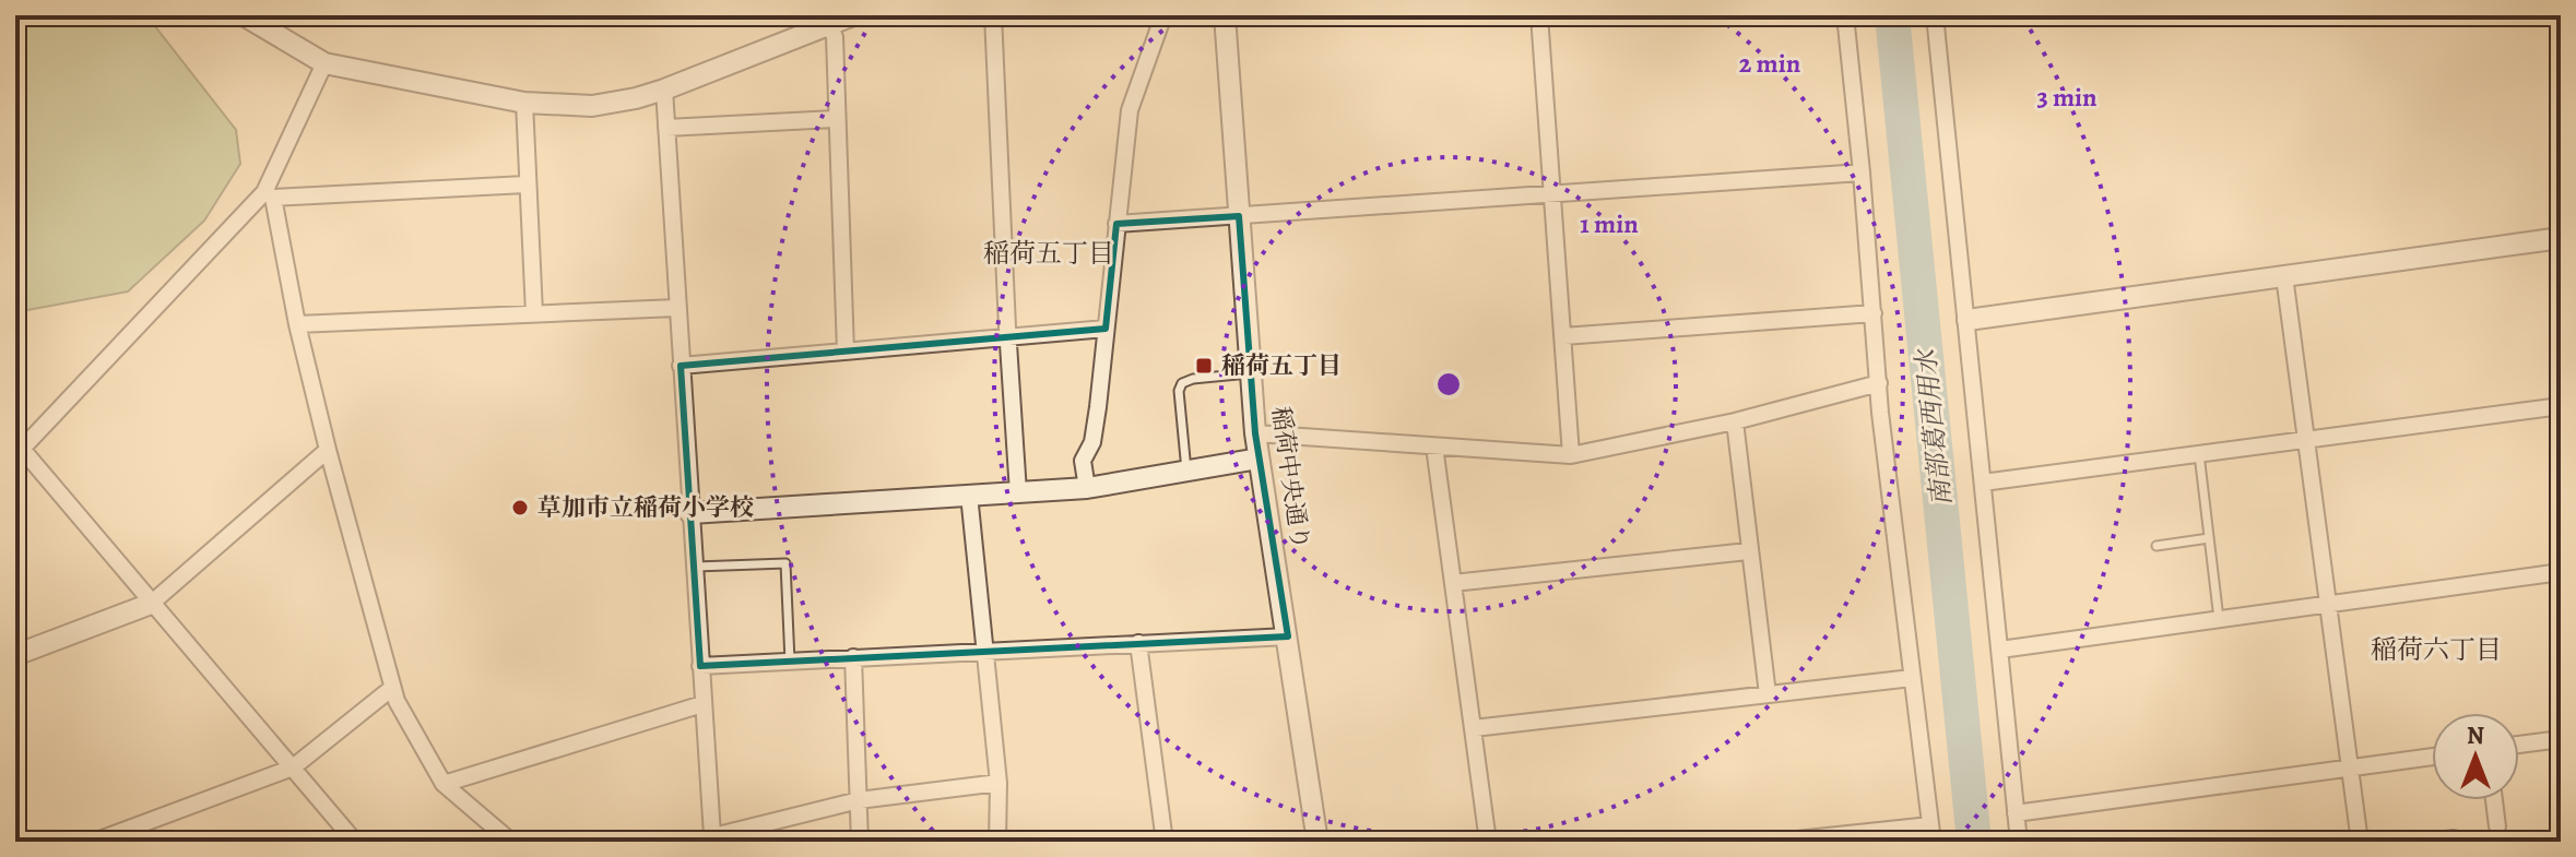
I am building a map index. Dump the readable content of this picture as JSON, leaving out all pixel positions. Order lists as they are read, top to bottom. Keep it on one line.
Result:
{"streets":{"street":["稲荷中央通り"]},"districts":["稲荷五丁目","稲荷六丁目"],"water":["南部葛西用水"],"places":{"transit":["稲荷五丁目"],"other":["草加市立稲荷小学校"]},"north":"top","rings":["2 min","3 min","1 min"]}
